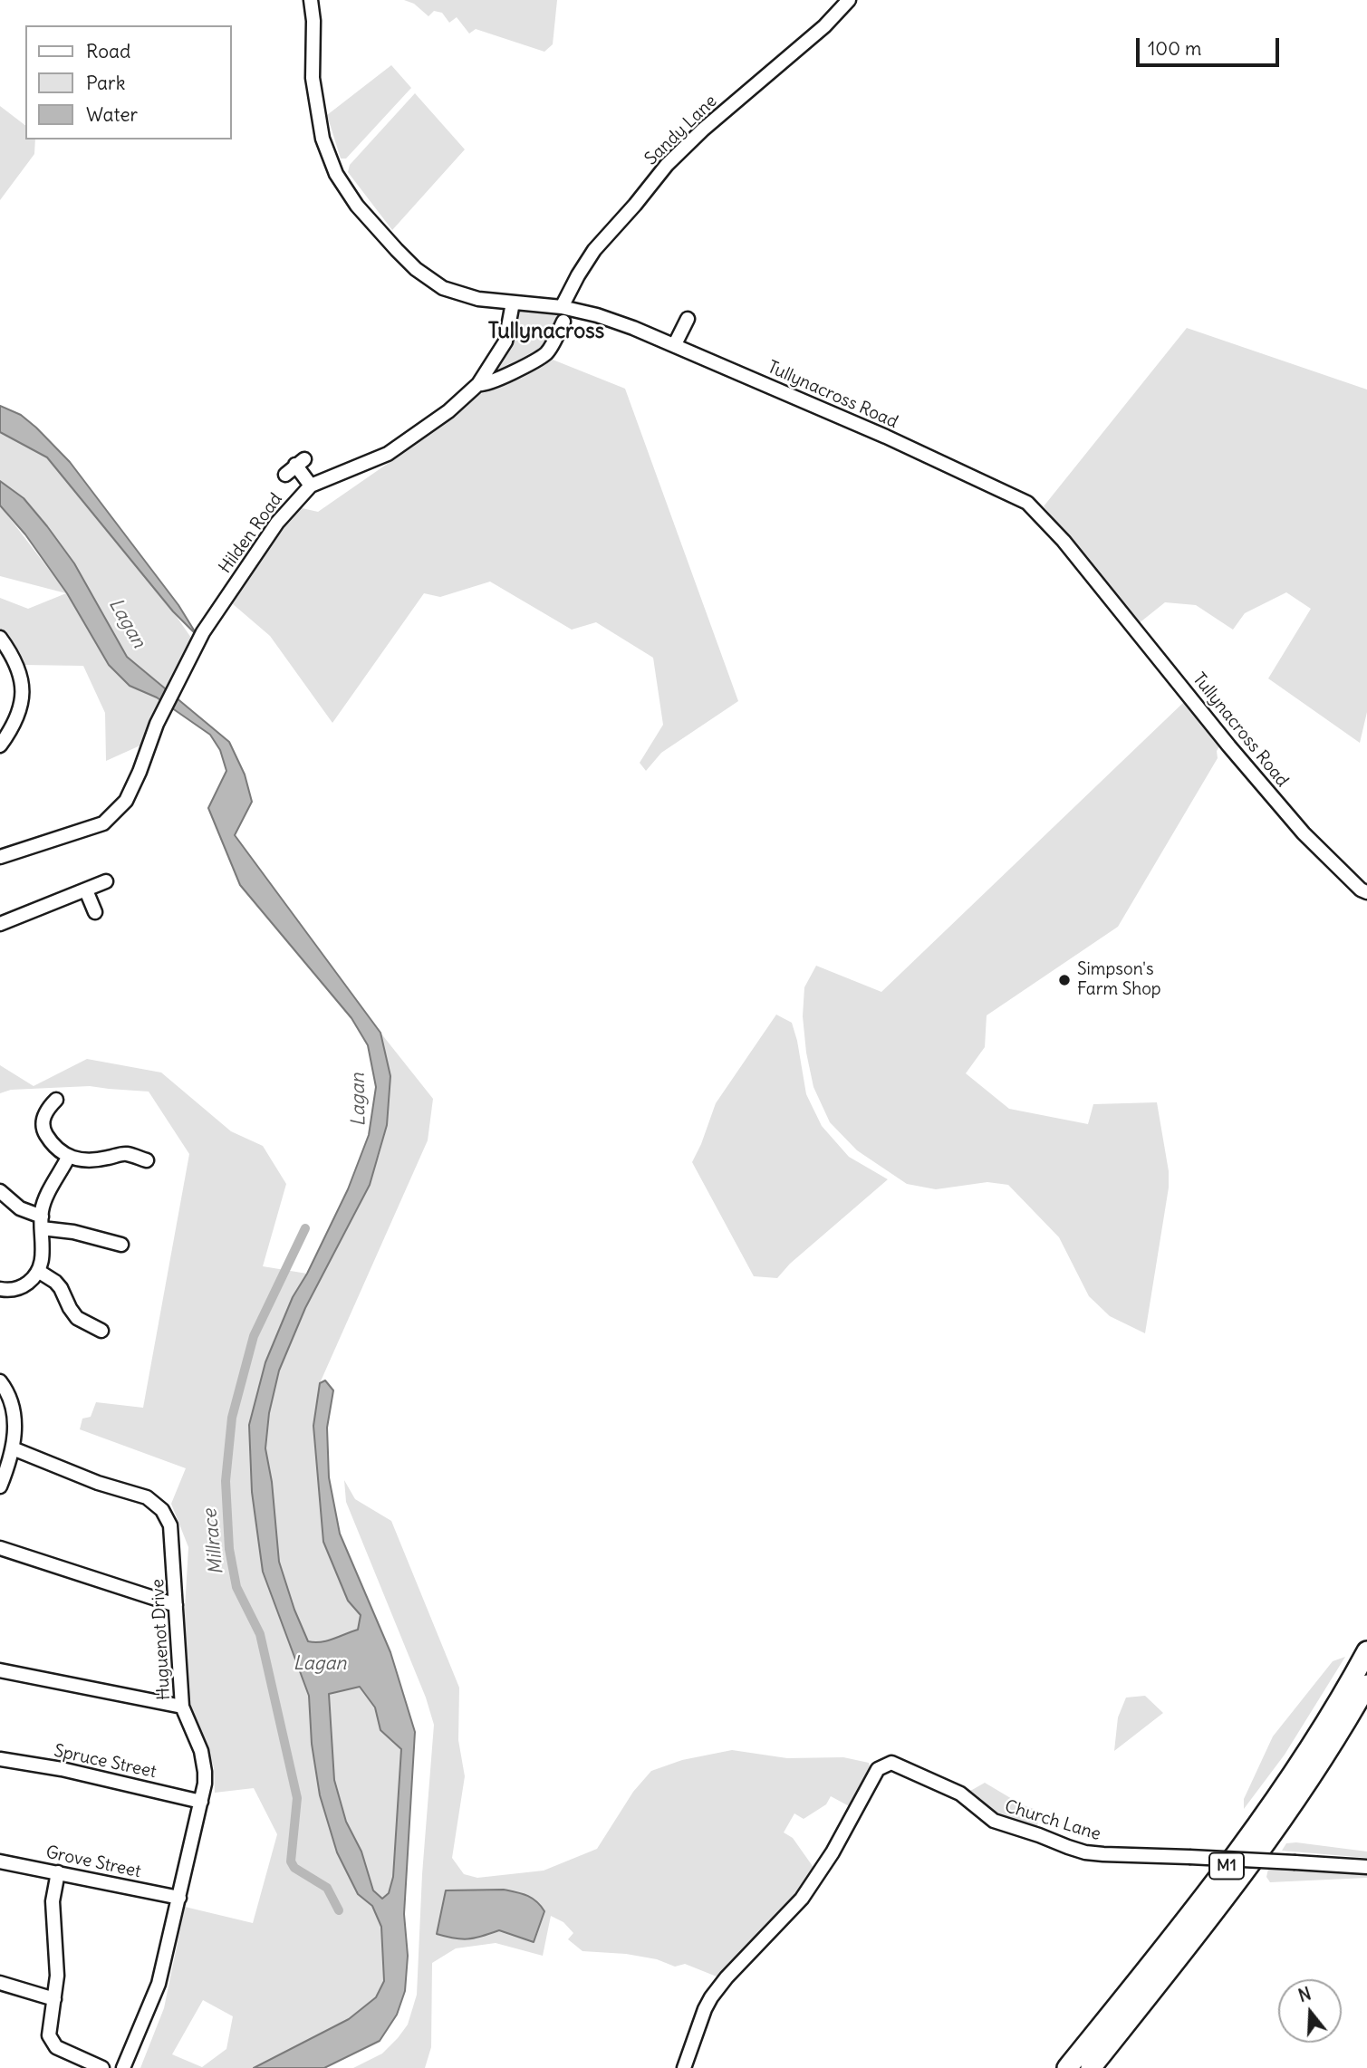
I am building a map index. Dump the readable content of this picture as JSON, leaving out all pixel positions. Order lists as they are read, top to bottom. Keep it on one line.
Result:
{"streets":{"highway":["M1"],"street":["Sandy Lane","Tullynacross Road","Hilden Road","Huguenot Drive","Spruce Street","Church Lane","Grove Street"]},"crossings":[["Sandy Lane","Tullynacross Road"],["Tullynacross Road","Hilden Road"],["Huguenot Drive","Spruce Street"],["Huguenot Drive","Grove Street"]],"districts":["Tullynacross"],"water":["Lagan","Millrace"],"places":["Simpson's Farm Shop"],"legend":["Road","Park","Water"],"scale_bar":"100 m","north":"top"}
